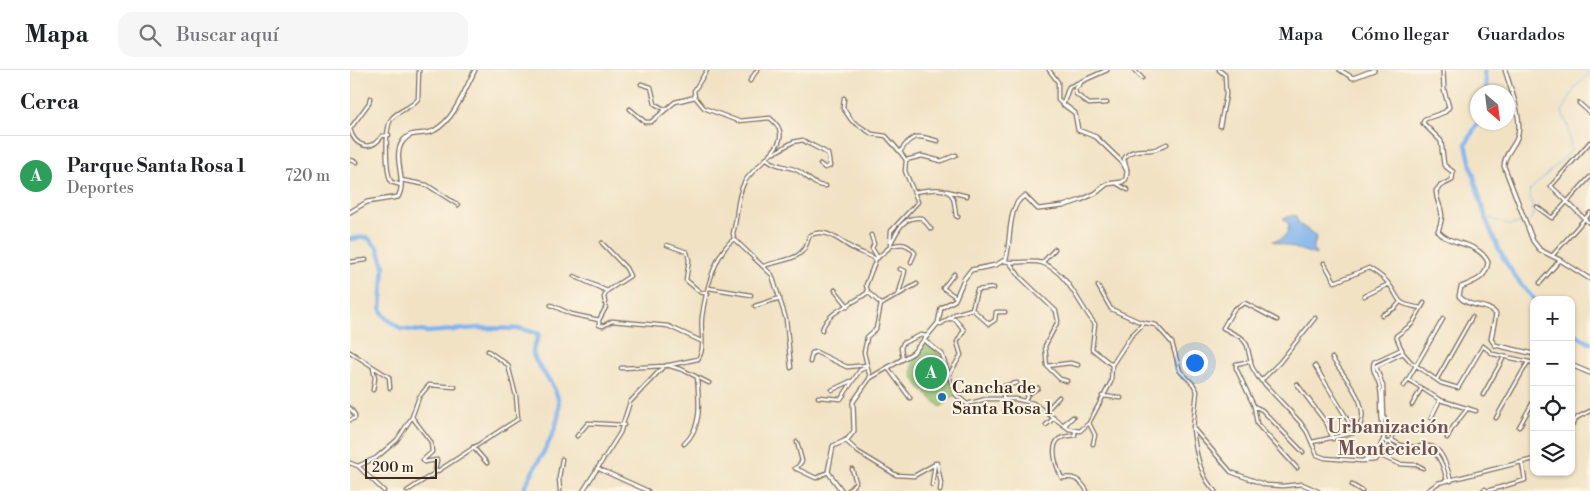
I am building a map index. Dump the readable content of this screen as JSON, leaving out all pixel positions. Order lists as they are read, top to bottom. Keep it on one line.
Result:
{"districts":["Urbanización Montecielo"],"places":["Cancha de Santa Rosa 1"],"scale_bar":"200 m","north":"bottom right","page":{"header":"Mapa","search":"Buscar aquí","nav":["Mapa","Cómo llegar","Guardados"],"heading":"Cerca","list":[{"mark":"A","name":"Parque Santa Rosa 1","note":"Deportes","value":"720 m"}],"map_buttons":["+","−"],"pins":"A","scale":"200 m"}}
